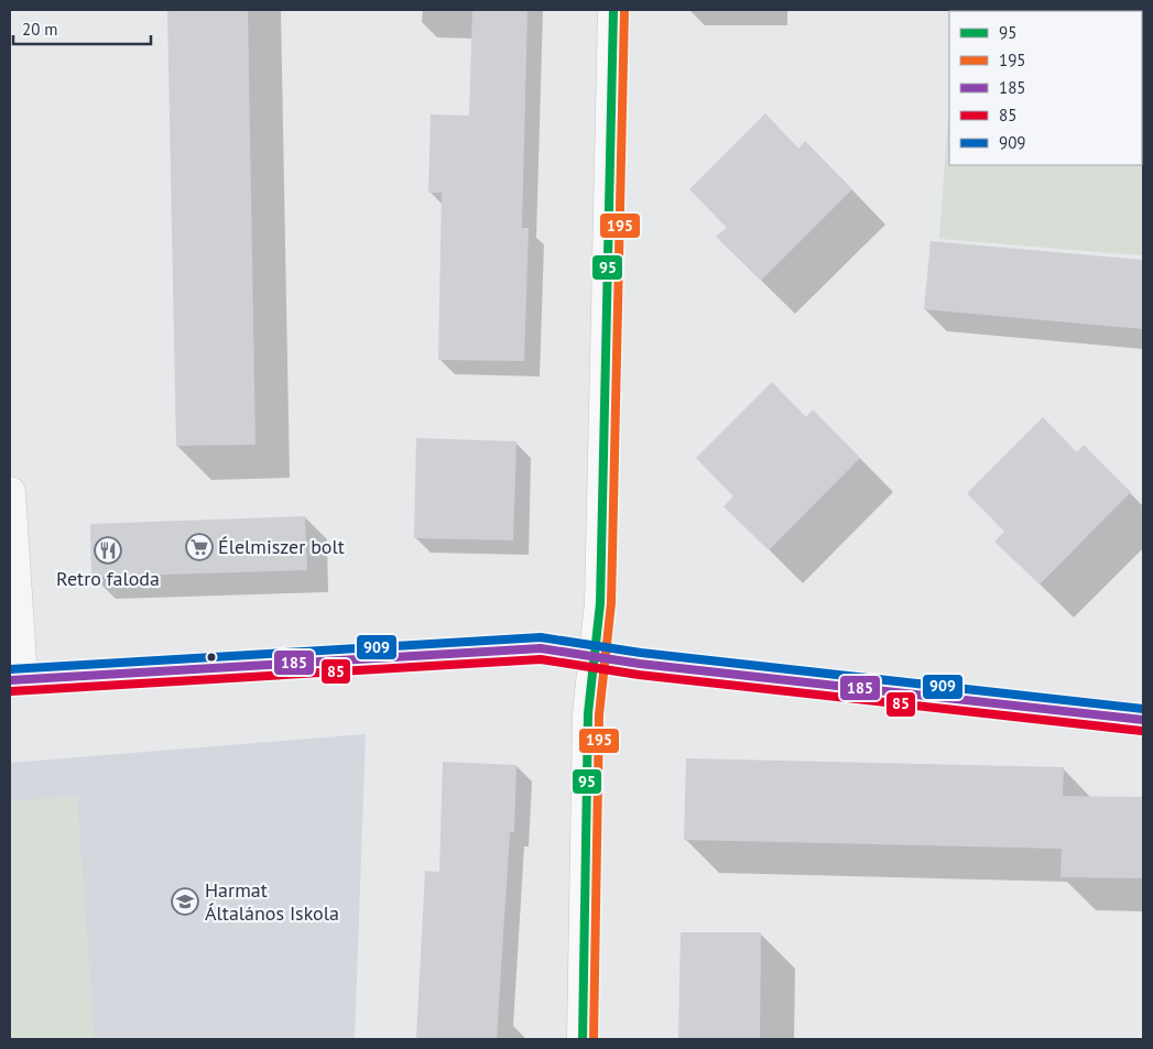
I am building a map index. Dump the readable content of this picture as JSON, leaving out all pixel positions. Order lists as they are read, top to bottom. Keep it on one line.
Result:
{"places":{"supermarket":["Élelmiszer bolt"],"restaurant":["Retro faloda"],"school or university":["Harmat Általános Iskola"]},"lines":["transit line 95","transit line 195","transit line 909","transit line 185","transit line 85"],"legend":["95","195","185","85","909"],"scale_bar":"20 m"}
